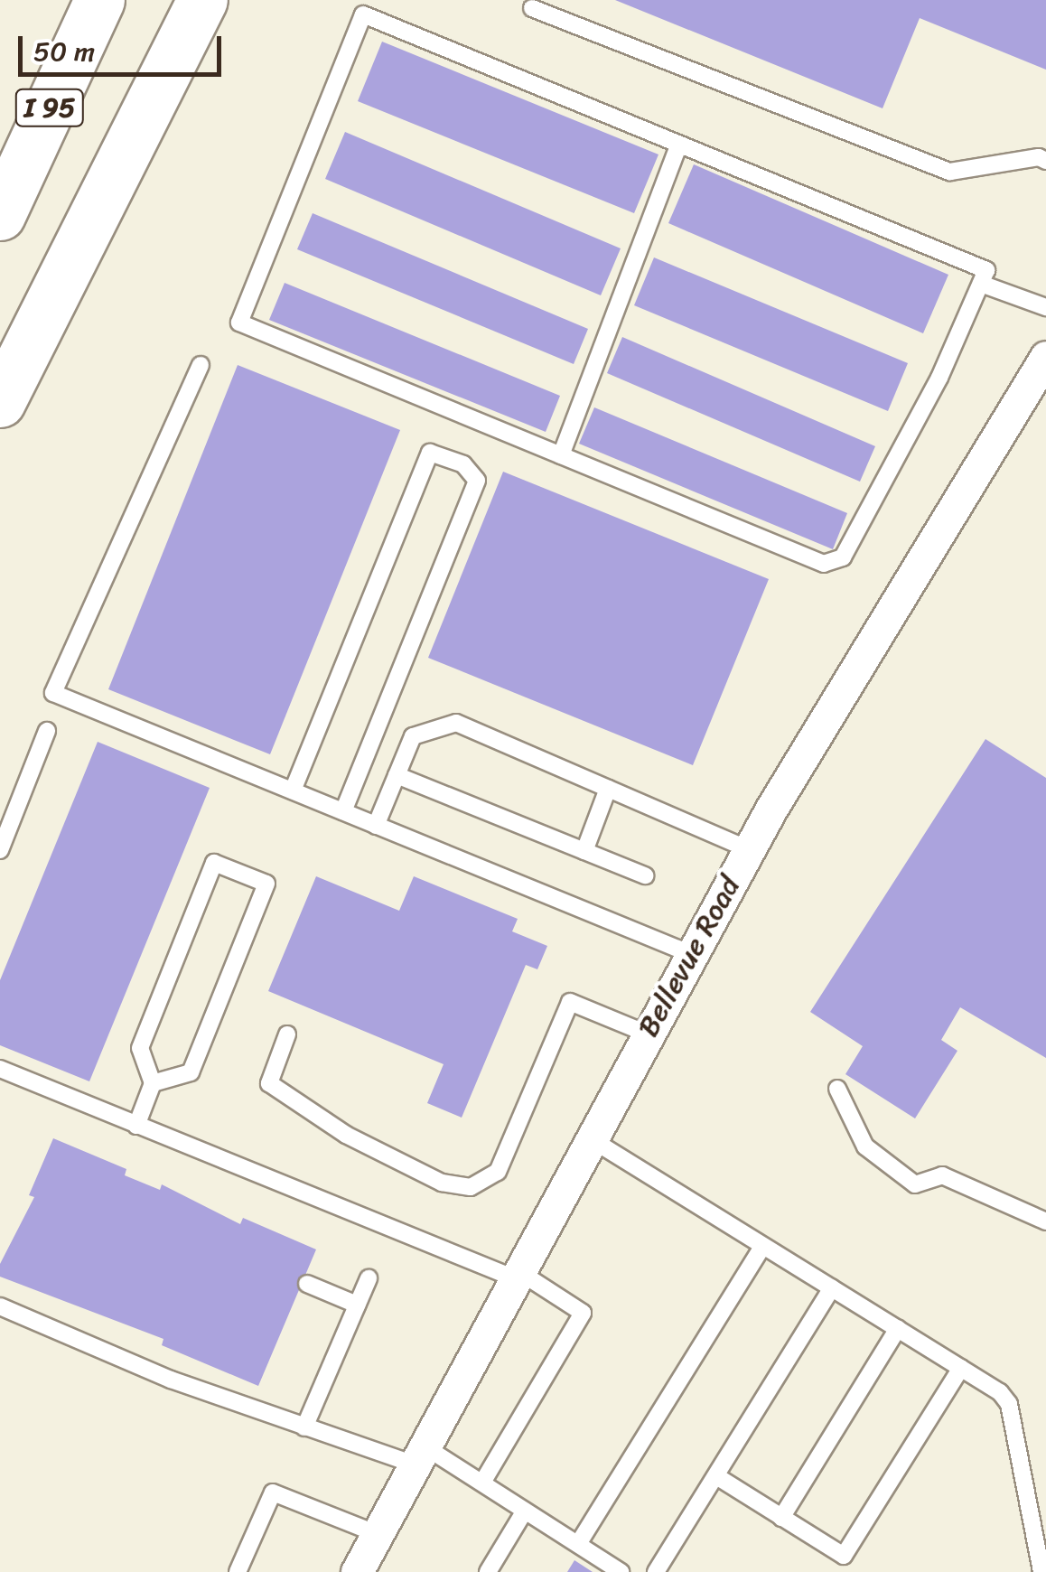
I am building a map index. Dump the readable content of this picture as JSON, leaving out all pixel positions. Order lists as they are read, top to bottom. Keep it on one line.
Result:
{"streets":{"highway":["I 95"],"street":["Bellevue Road"]},"scale_bar":"50 m"}
